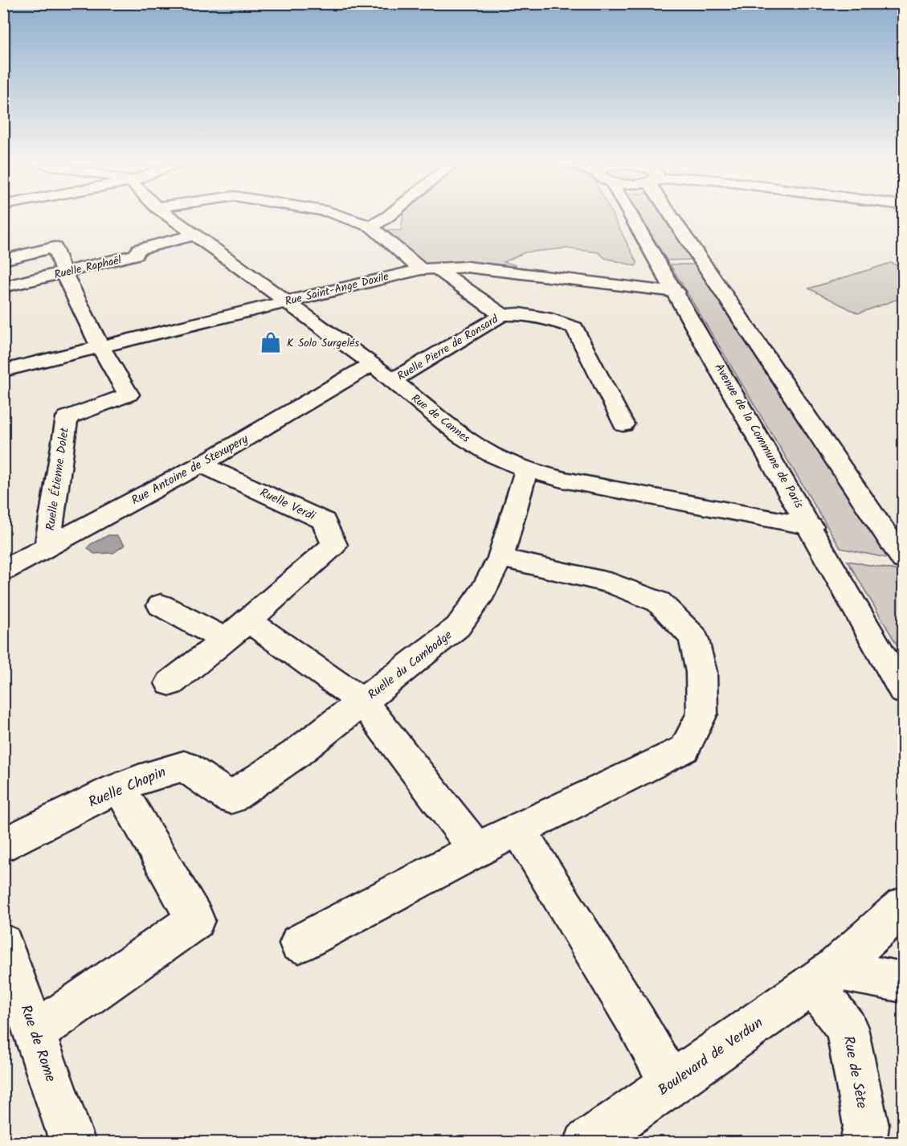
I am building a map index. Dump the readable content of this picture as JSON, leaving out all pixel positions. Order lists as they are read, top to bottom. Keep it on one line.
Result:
{"streets":{"street":["Ruelle Raphaël","Rue Saint-Ange Doxile","Ruelle Pierre de Ronsard","Rue de Cannes","Avenue de la Commune de Paris","Rue Antoine de Stexupery","Ruelle Étienne Dolet","Ruelle Verdi","Ruelle du Cambodge","Ruelle Chopin","Rue de Rome","Boulevard de Verdun","Rue de Sète"]},"crossings":[["Ruelle Raphaël","Rue de Cannes"],["Rue Saint-Ange Doxile","Ruelle Pierre de Ronsard"],["Rue Saint-Ange Doxile","Rue de Cannes"],["Rue Saint-Ange Doxile","Avenue de la Commune de Paris"],["Rue Saint-Ange Doxile","Ruelle Étienne Dolet"],["Ruelle Pierre de Ronsard","Rue de Cannes"],["Rue de Cannes","Avenue de la Commune de Paris"],["Rue de Cannes","Rue Antoine de Stexupery"],["Rue de Cannes","Ruelle du Cambodge"],["Rue Antoine de Stexupery","Ruelle Étienne Dolet"],["Rue Antoine de Stexupery","Ruelle Verdi"],["Ruelle du Cambodge","Ruelle Chopin"],["Boulevard de Verdun","Rue de Sète"]],"places":{"shop":["K Solo Surgelés"]}}
